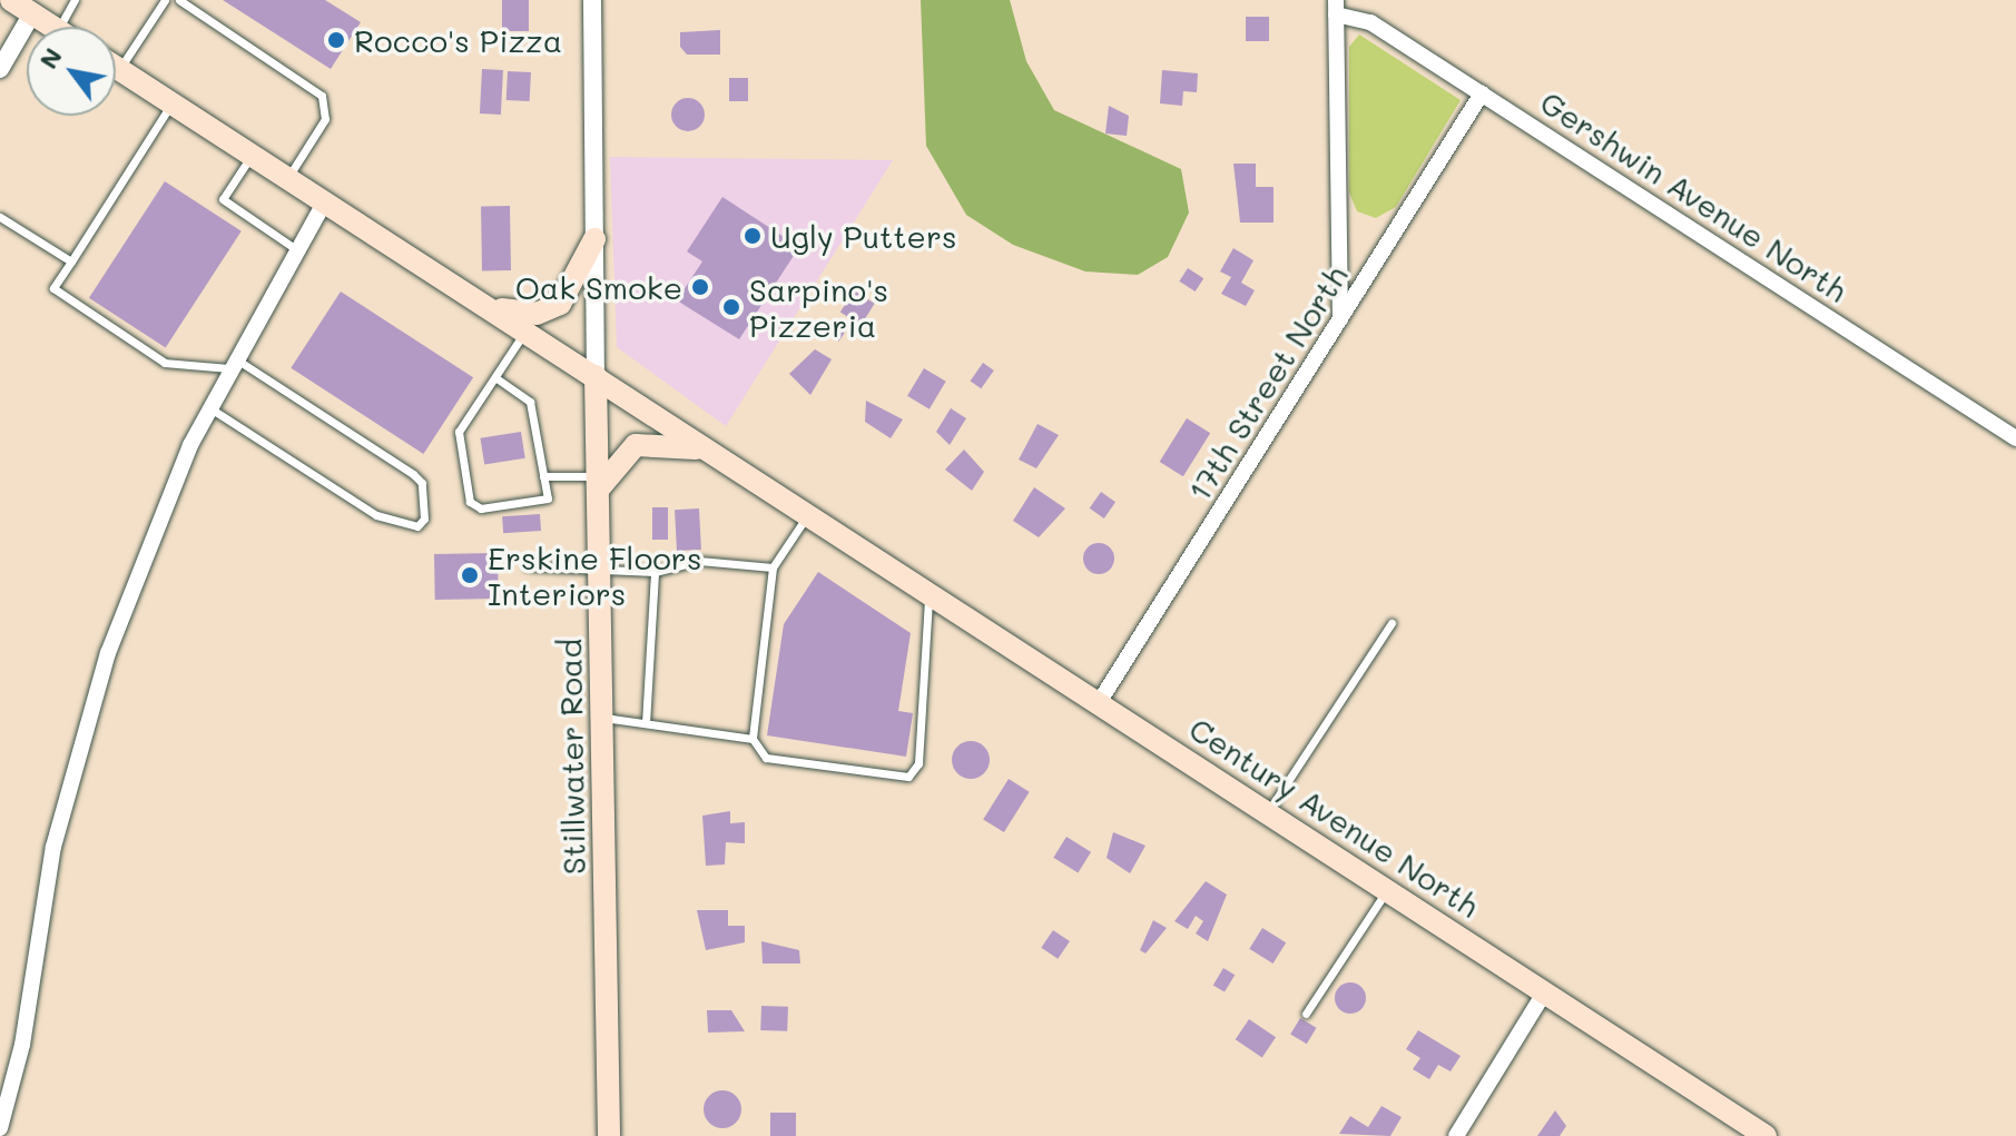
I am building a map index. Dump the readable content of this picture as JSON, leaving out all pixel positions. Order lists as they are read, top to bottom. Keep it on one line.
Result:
{"streets":{"main road":["Stillwater Road","Century Avenue North"],"street":["Gershwin Avenue North","17th Street North"]},"crossings":[["Gershwin Avenue North","17th Street North"],["17th Street North","Century Avenue North"],["Stillwater Road","Century Avenue North"]],"places":["Rocco's Pizza","Ugly Putters","Oak Smoke","Sarpino's Pizzeria","Erskine Floors Interiors"],"north":"top left"}
